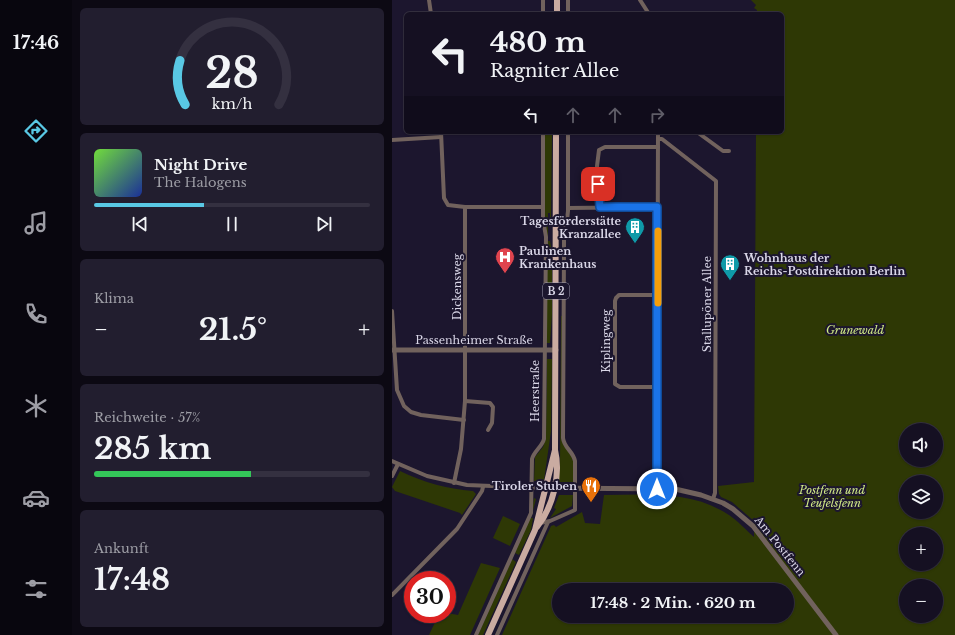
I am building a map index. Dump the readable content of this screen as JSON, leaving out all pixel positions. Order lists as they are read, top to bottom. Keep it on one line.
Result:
{"streets":{"main road":["B 2","Heerstraße"],"street":["Dickensweg","Stallupöner Allee","Passenheimer Straße","Kiplingweg","Am Postfenn"]},"crossings":[["Dickensweg","Passenheimer Straße"],["Stallupöner Allee","Am Postfenn"],["Passenheimer Straße","Heerstraße"],["Heerstraße","Am Postfenn"]],"parks":["Grunewald","Postfenn und Teufelsfenn"],"places":{"building":["Tagesförderstätte Kranzallee","Wohnhaus der Reichs-Postdirektion Berlin"],"hospital":["Paulinen Krankenhaus"],"restaurant":["Tiroler Stuben"]},"page":{"tabs":"17:46","turn":["480 m","Ragniter Allee"],"song":["Night Drive","The Halogens"],"tile":["Klima",["Reichweite · 57%","285 km"],["Ankunft","17:48"]],"heat":["−","21.5°","+"],"map_buttons":["+","−"],"limit":"30","trip":"17:48 · 2 Min. · 620 m","gauge":["28","km/h"]}}
